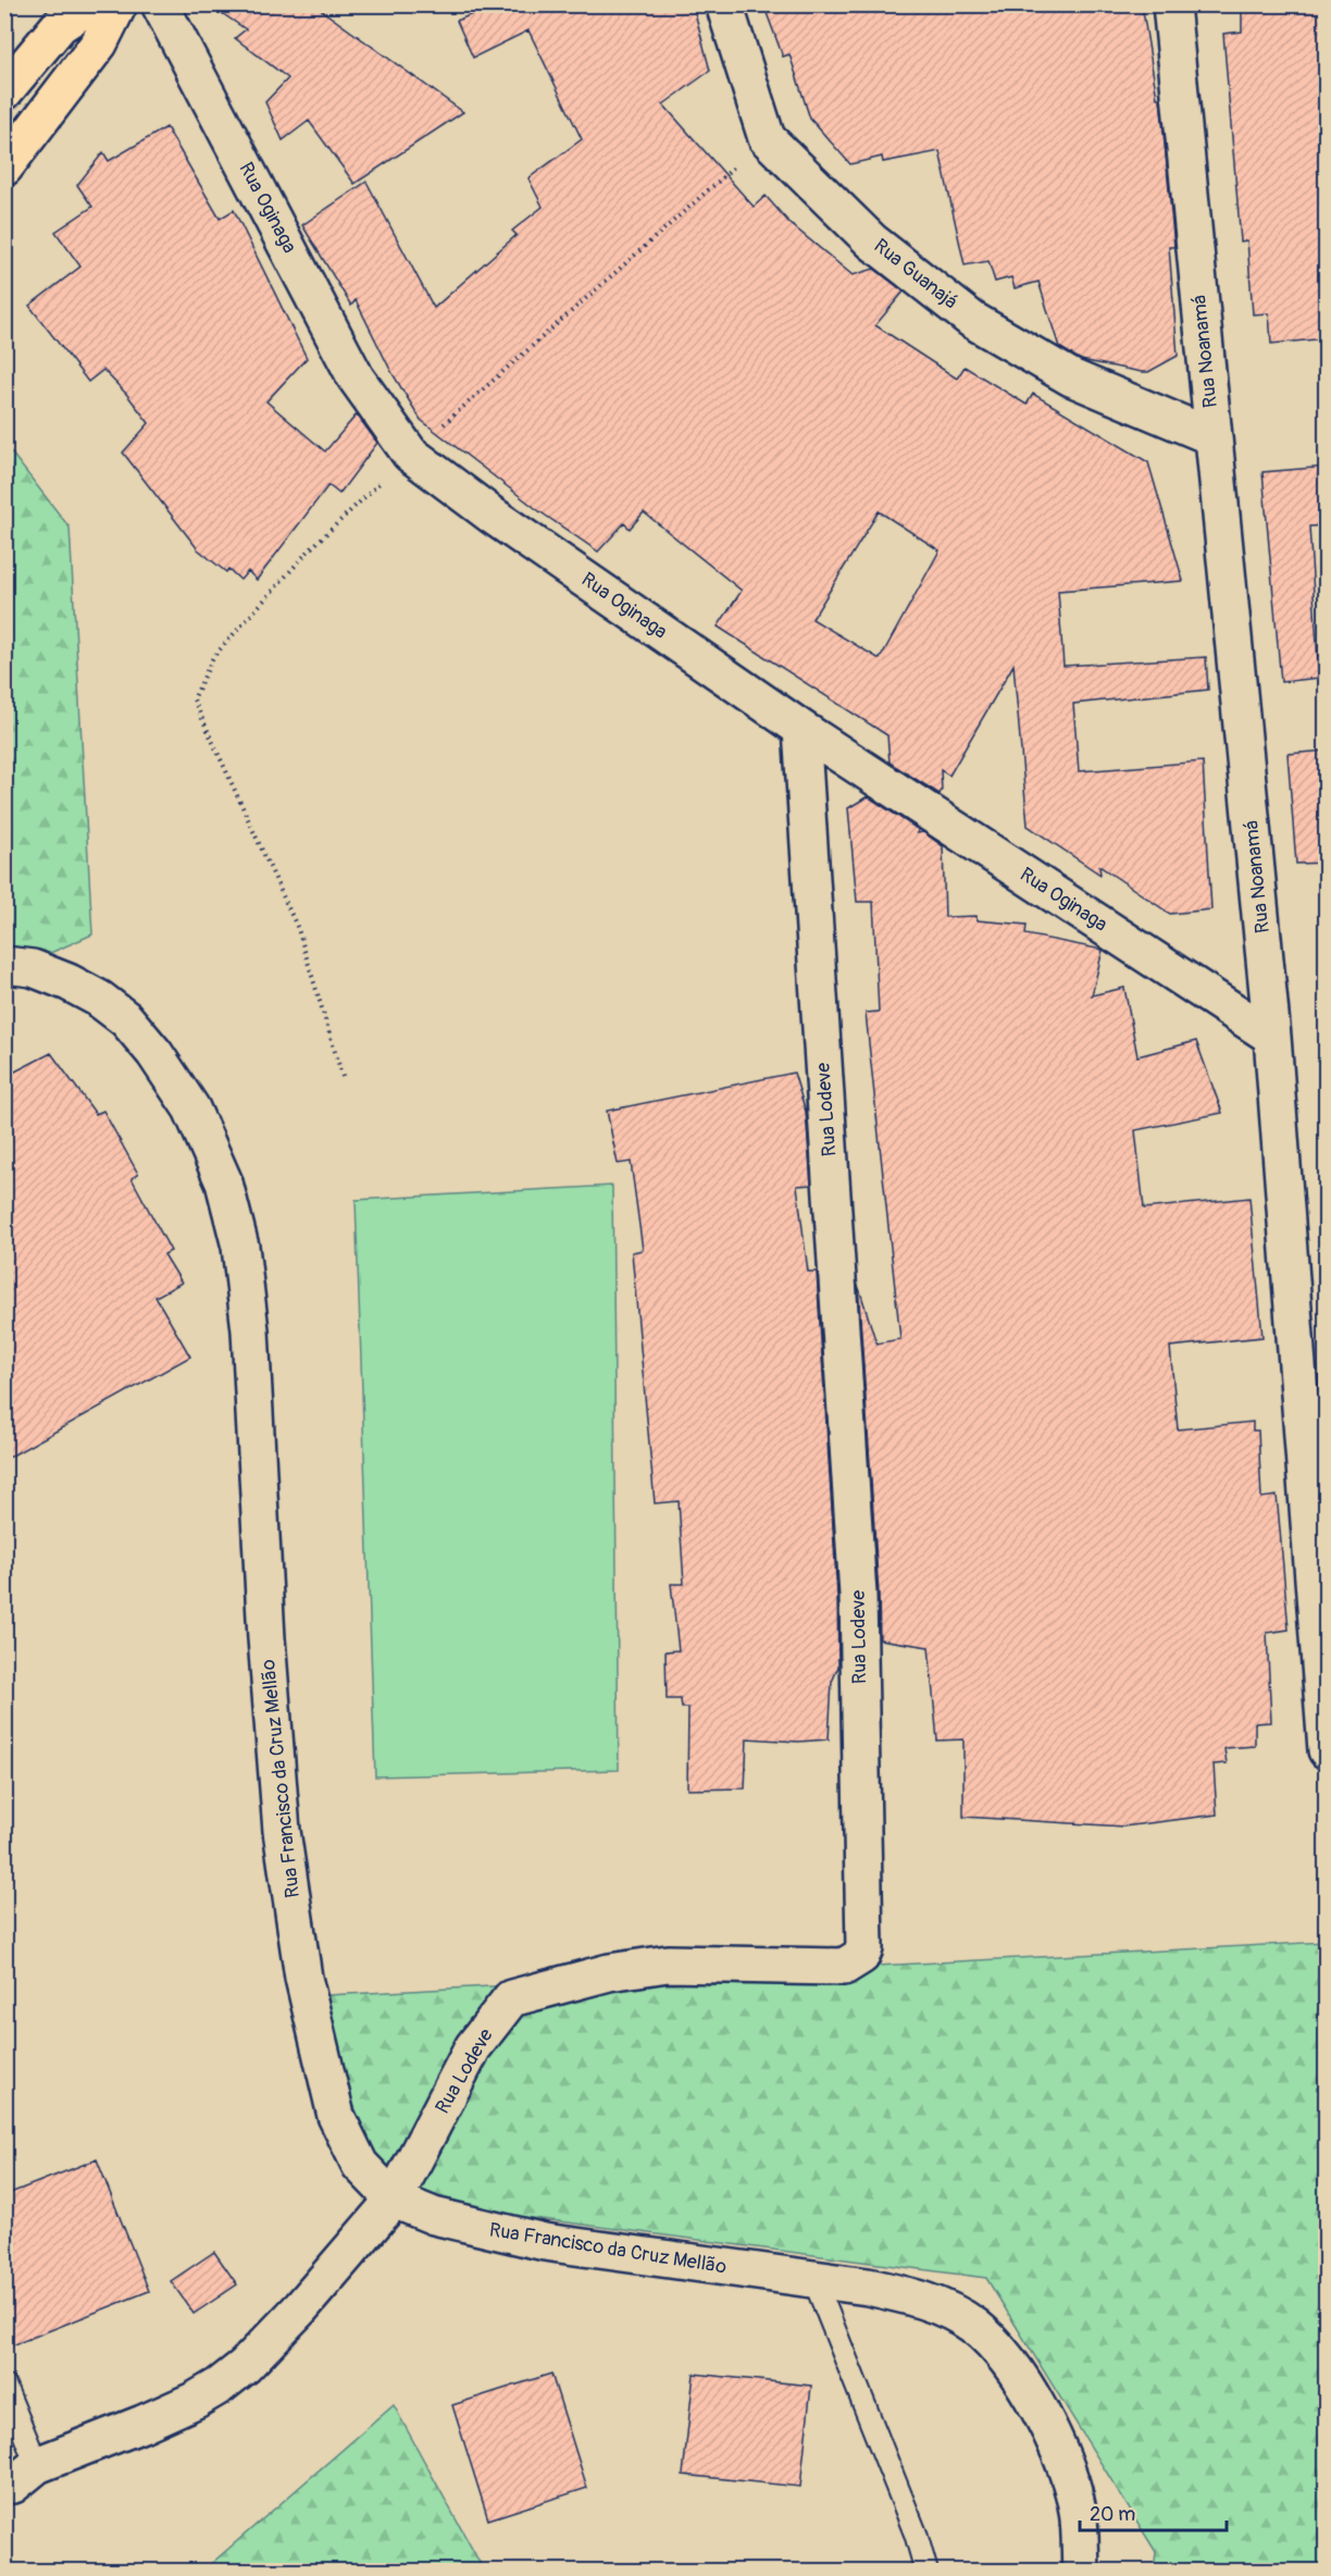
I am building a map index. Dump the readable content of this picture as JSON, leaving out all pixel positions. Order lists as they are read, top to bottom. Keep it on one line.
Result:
{"streets":{"street":["Rua Oginaga","Rua Guanajá","Rua Noanamá","Rua Lodeve","Rua Francisco da Cruz Mellão"]},"crossings":[["Rua Oginaga","Rua Noanamá"],["Rua Oginaga","Rua Lodeve"],["Rua Guanajá","Rua Noanamá"],["Rua Lodeve","Rua Francisco da Cruz Mellão"]],"scale_bar":"20 m"}
